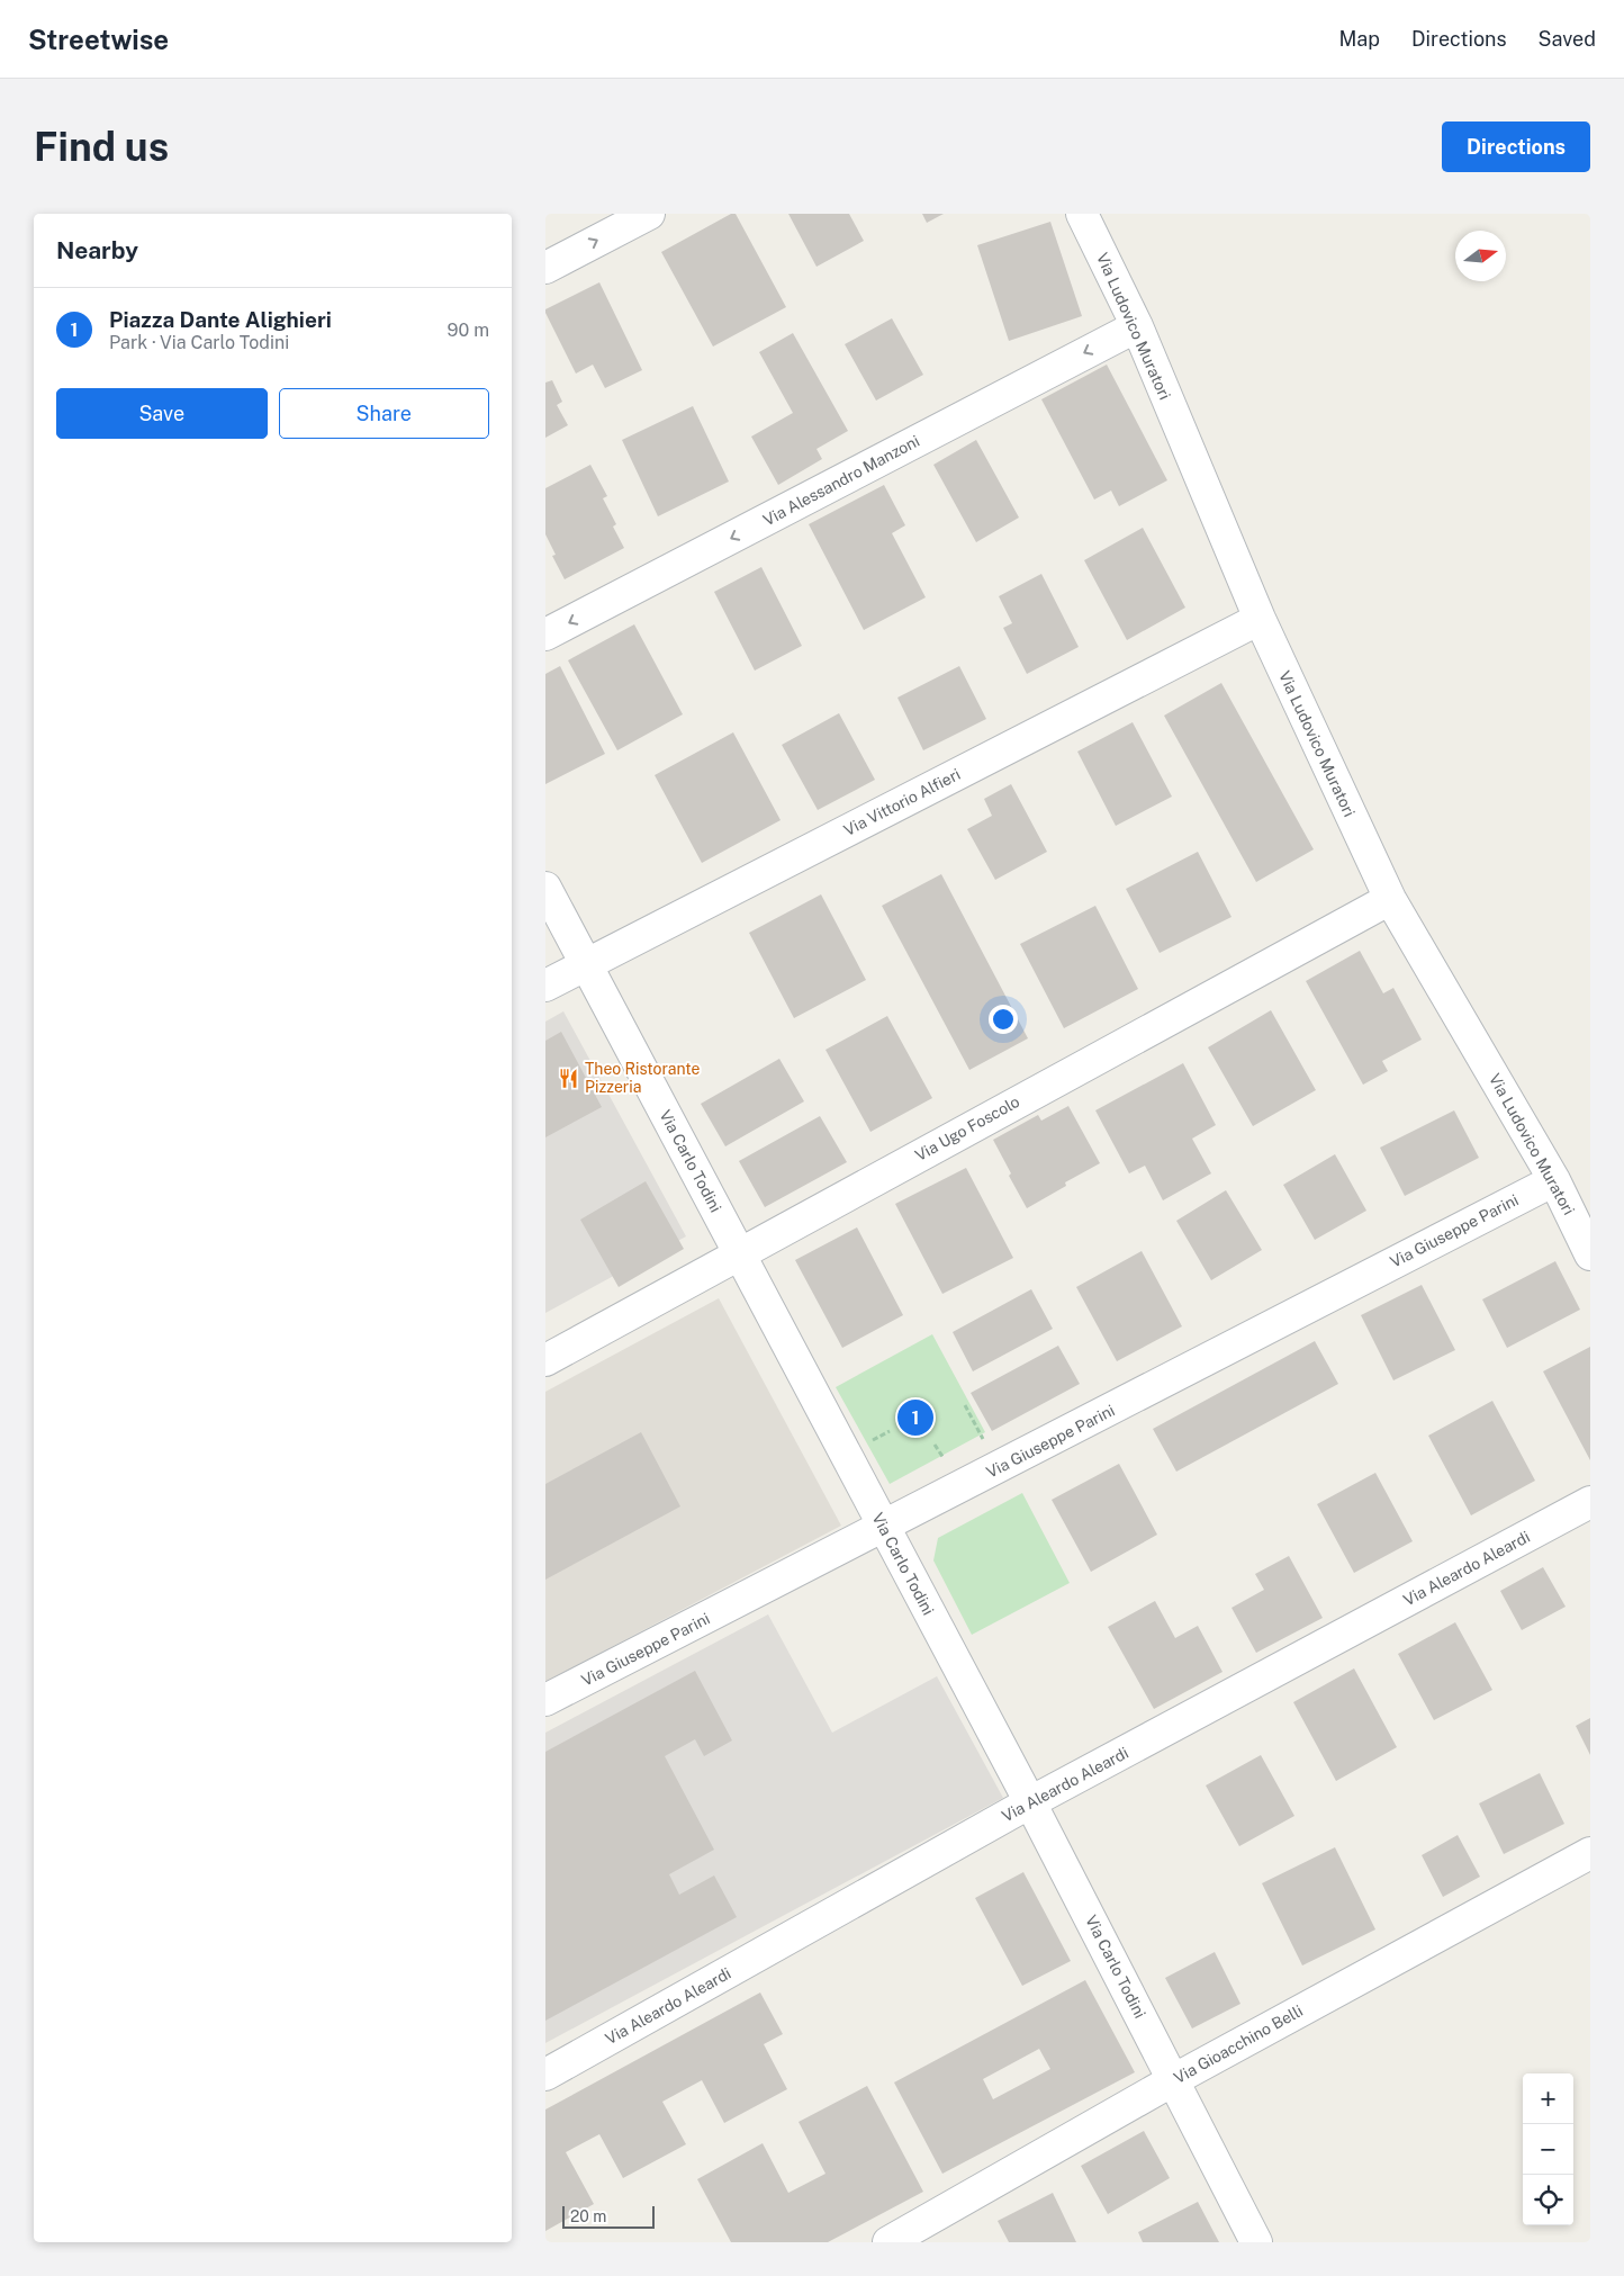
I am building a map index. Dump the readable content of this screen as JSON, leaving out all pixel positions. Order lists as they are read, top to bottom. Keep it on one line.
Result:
{"streets":{"street":["Via Ludovico Muratori","Via Alessandro Manzoni","Via Vittorio Alfieri","Via Ugo Foscolo","Via Carlo Todini","Via Giuseppe Parini","Via Aleardo Aleardi","Via Gioacchino Belli"]},"crossings":[["Via Ludovico Muratori","Via Alessandro Manzoni"],["Via Ludovico Muratori","Via Vittorio Alfieri"],["Via Ludovico Muratori","Via Ugo Foscolo"],["Via Ludovico Muratori","Via Giuseppe Parini"],["Via Vittorio Alfieri","Via Carlo Todini"],["Via Ugo Foscolo","Via Carlo Todini"],["Via Carlo Todini","Via Giuseppe Parini"],["Via Carlo Todini","Via Aleardo Aleardi"],["Via Carlo Todini","Via Gioacchino Belli"]],"one_way":["Via Alessandro Manzoni"],"places":{"restaurant":["Theo Ristorante Pizzeria"]},"scale_bar":"20 m","north":"right","page":{"header":"Streetwise","nav":["Map","Directions","Saved"],"buttons":["Directions",["Save","Share"]],"title":"Find us","heading":"Nearby","list":[{"mark":"1","name":"Piazza Dante Alighieri","note":"Park · Via Carlo Todini","value":"90 m"}],"pins":"1","map_buttons":["+","−"],"scale":"20 m"}}
